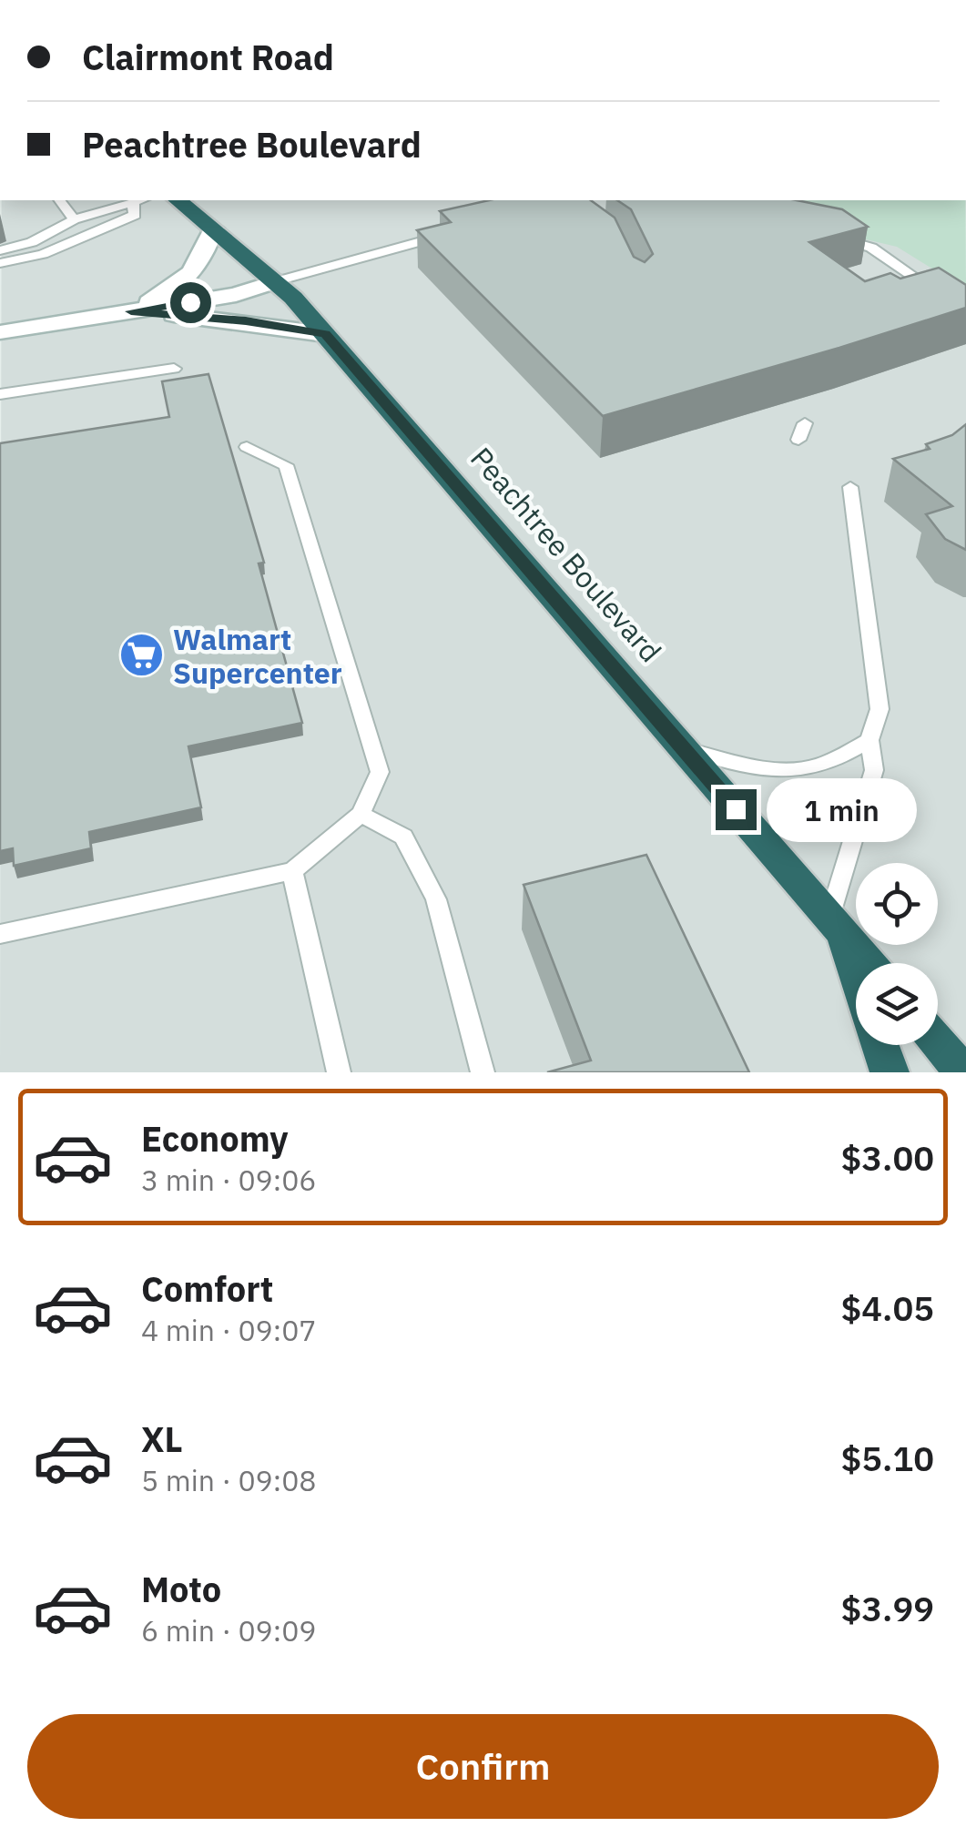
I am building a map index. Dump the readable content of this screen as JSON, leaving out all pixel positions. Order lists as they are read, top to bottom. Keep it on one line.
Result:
{"streets":{"highway":["Peachtree Boulevard"]},"places":{"supermarket":["Walmart Supercenter"]},"page":{"banner":["Clairmont Road","Peachtree Boulevard"],"bubble":"1 min","list":[{"name":"Economy","note":"3 min · 09:06","value":"$3.00"},{"name":"Comfort","note":"4 min · 09:07","value":"$4.05"},{"name":"XL","note":"5 min · 09:08","value":"$5.10"},{"name":"Moto","note":"6 min · 09:09","value":"$3.99"}],"buttons":"Confirm"}}
